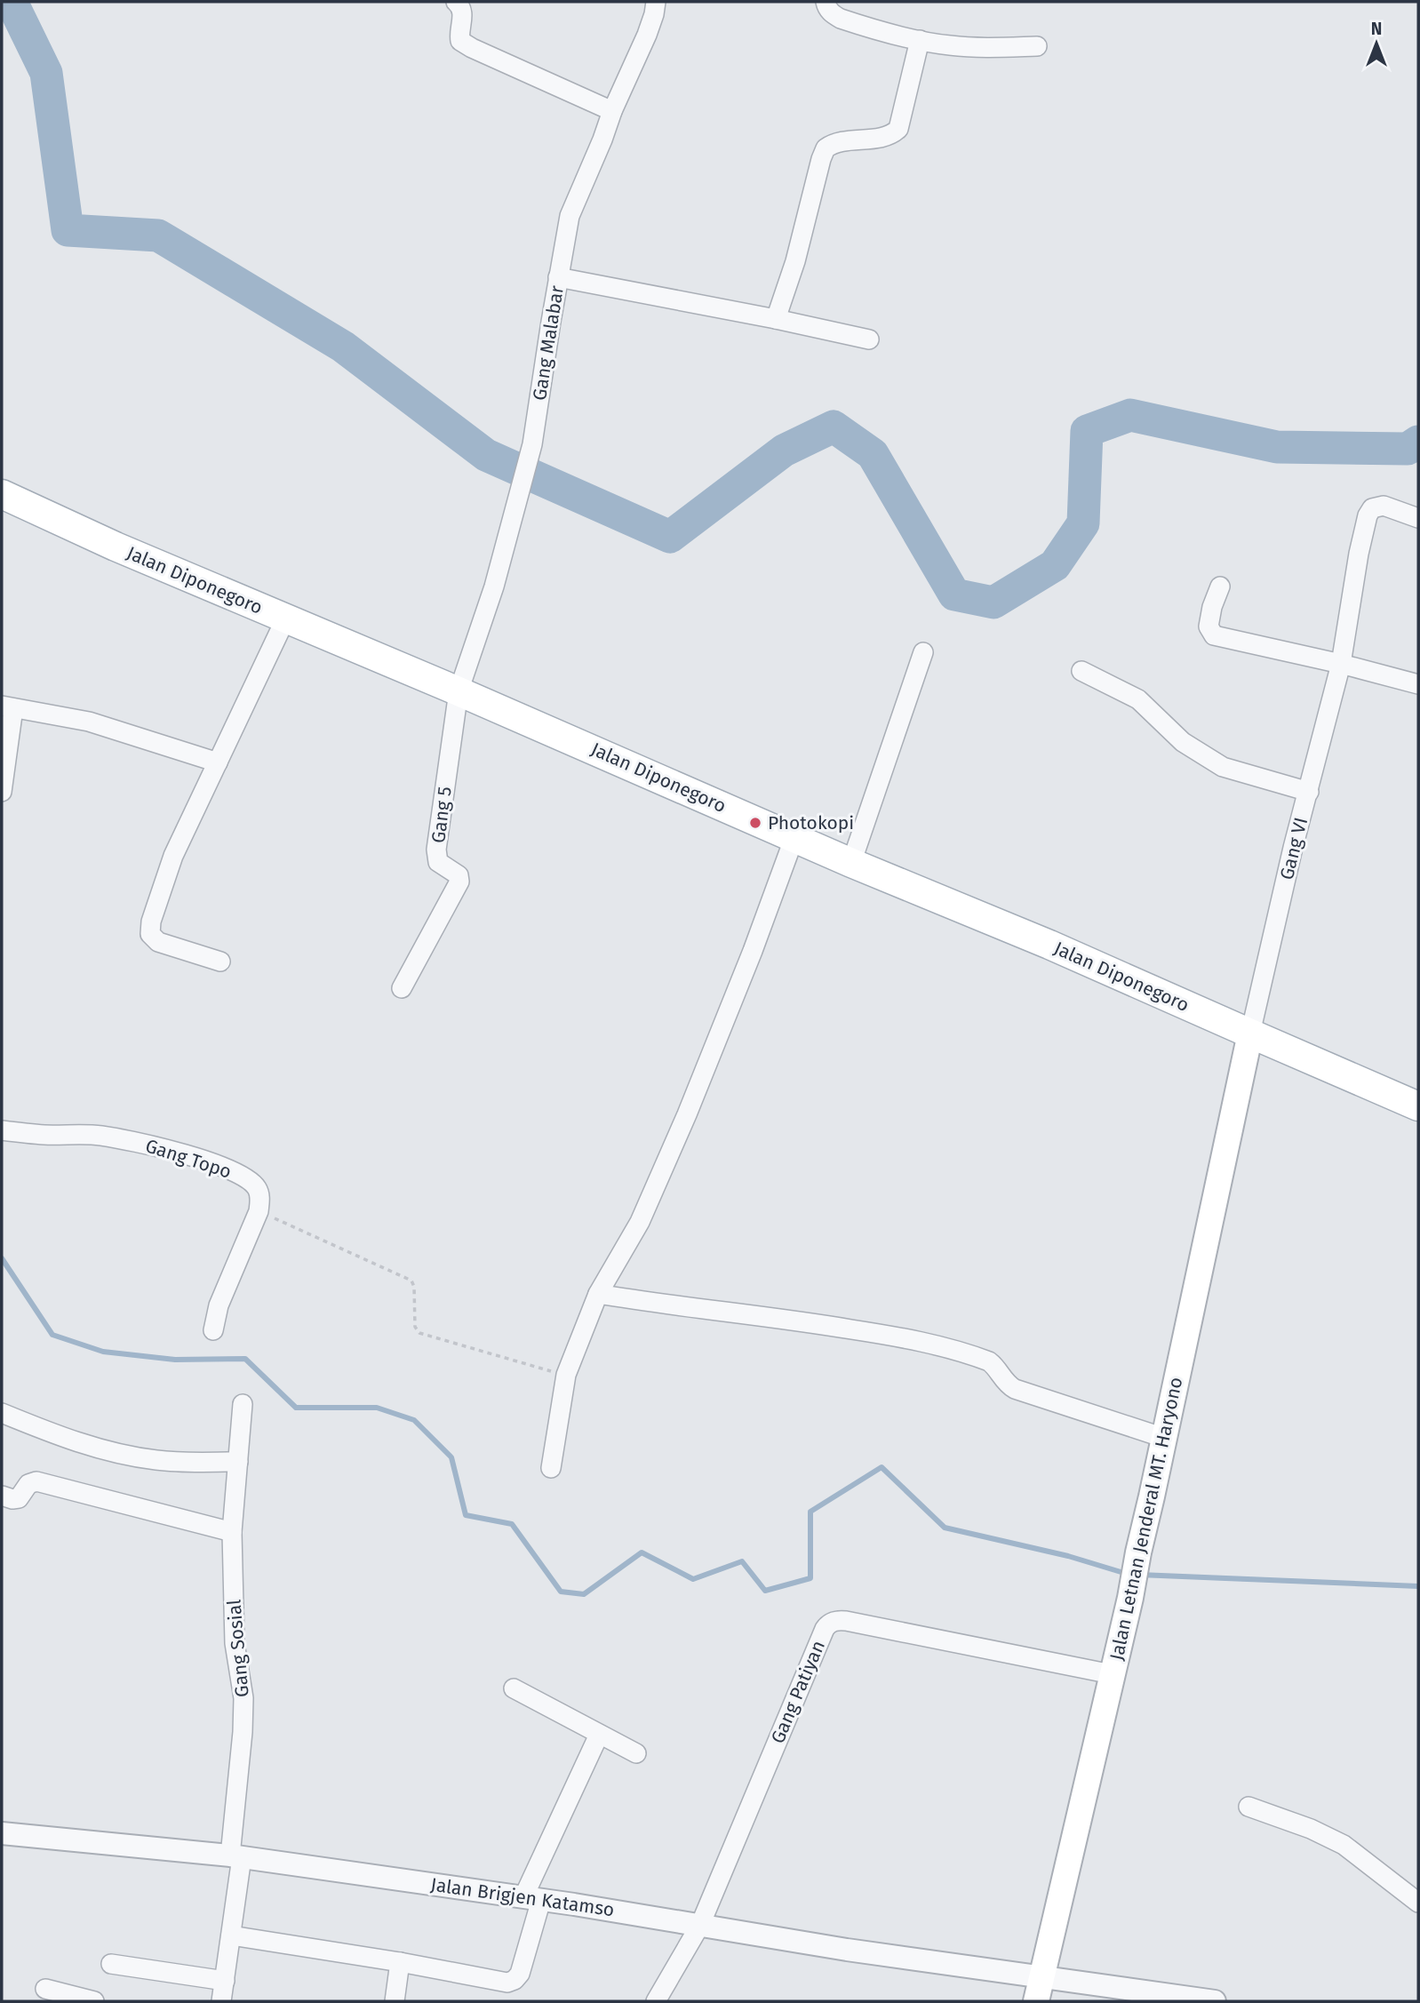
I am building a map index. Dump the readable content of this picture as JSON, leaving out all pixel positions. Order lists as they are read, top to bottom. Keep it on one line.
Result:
{"streets":{"main road":["Jalan Diponegoro","Jalan Letnan Jenderal MT. Haryono"],"street":["Gang Malabar","Gang 5","Gang VI","Gang Topo","Gang Sosial","Gang Patiyan","Jalan Brigjen Katamso"]},"crossings":[["Gang Malabar","Jalan Diponegoro"],["Gang Malabar","Gang 5"],["Jalan Diponegoro","Gang 5"],["Jalan Diponegoro","Gang VI"],["Jalan Diponegoro","Jalan Letnan Jenderal MT. Haryono"],["Gang VI","Jalan Letnan Jenderal MT. Haryono"],["Jalan Letnan Jenderal MT. Haryono","Gang Patiyan"],["Jalan Letnan Jenderal MT. Haryono","Jalan Brigjen Katamso"],["Gang Sosial","Jalan Brigjen Katamso"],["Gang Patiyan","Jalan Brigjen Katamso"]],"places":["Photokopi"],"north":"top"}
